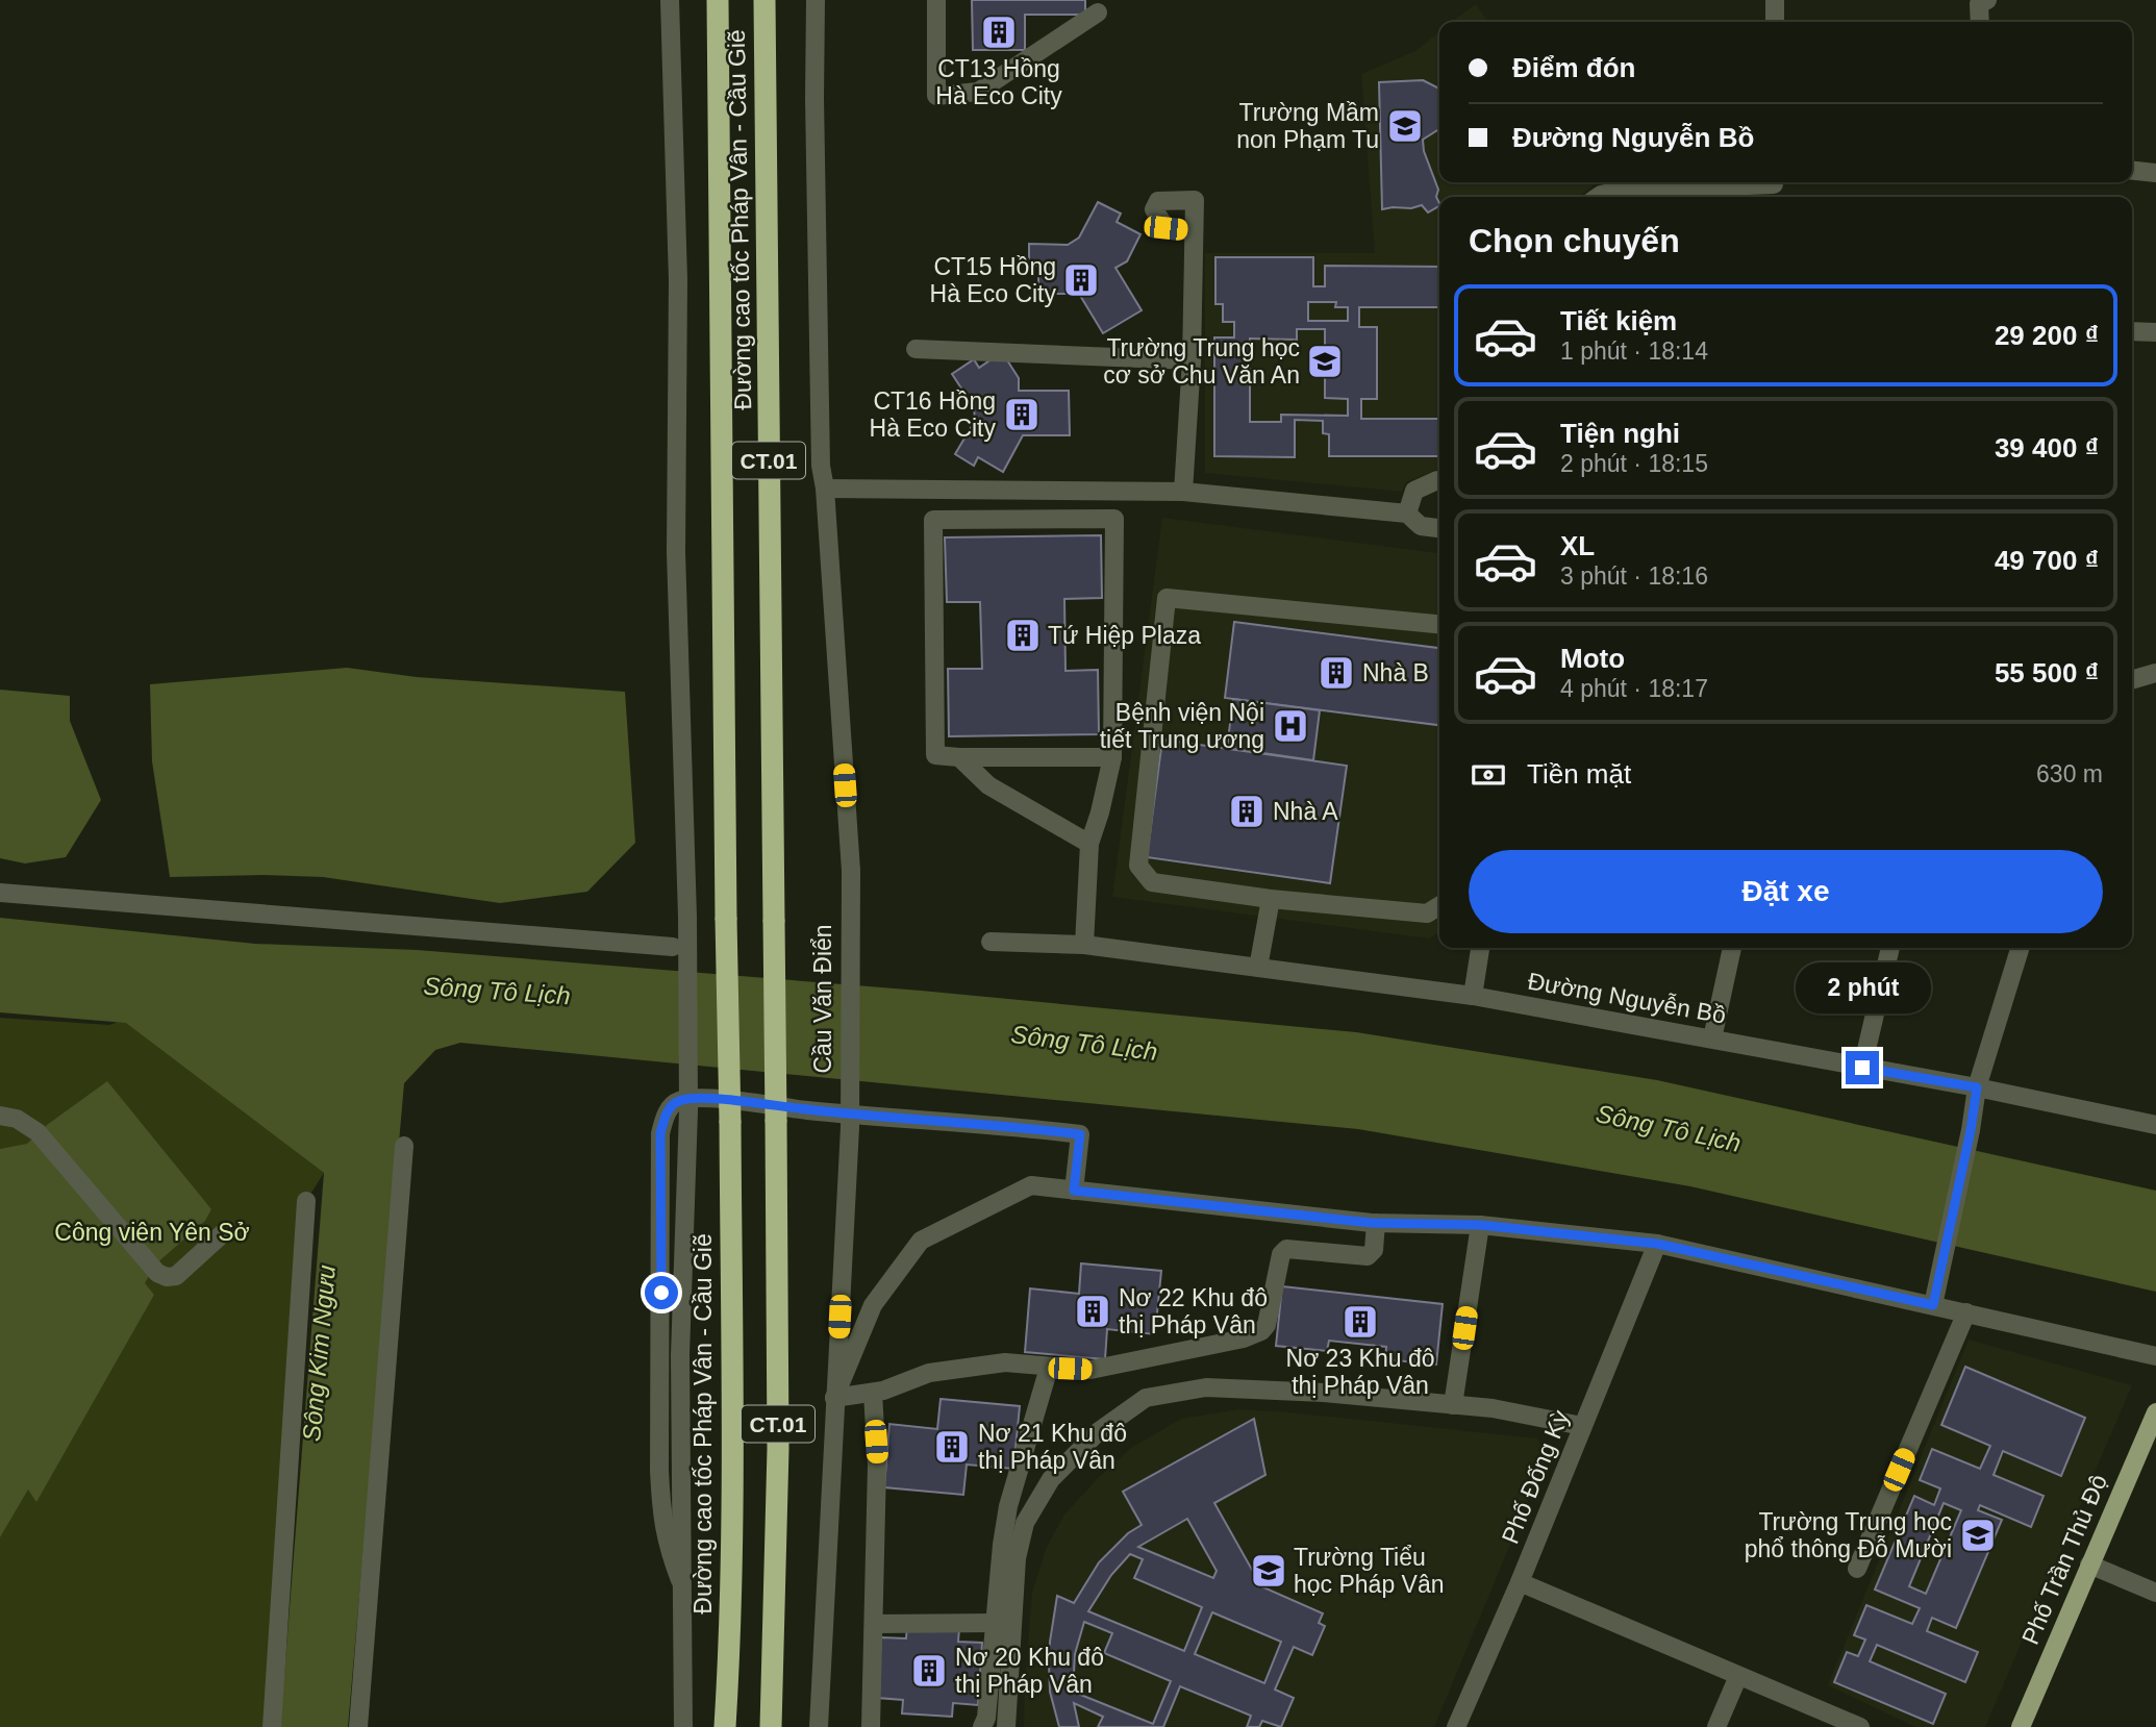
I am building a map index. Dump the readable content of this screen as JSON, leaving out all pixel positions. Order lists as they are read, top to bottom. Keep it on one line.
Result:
{"streets":{"highway":["Đường cao tốc Pháp Vân - Cầu Giẽ","CT.01","Cầu Văn Điển"],"main road":["Phố Trần Thủ Độ"],"street":["Đường Nguyễn Bồ","Phố Đống Kỳ"]},"crossings":[["Đường cao tốc Pháp Vân - Cầu Giẽ","Cầu Văn Điển"]],"water":["Sông Tô Lịch","Sông Kim Ngưu"],"parks":["Công viên Yên Sở"],"places":{"building":["CT13 Hồng Hà Eco City","CT15 Hồng Hà Eco City","CT16 Hồng Hà Eco City","Tứ Hiệp Plaza","Nhà B","Nhà A","Nơ 22 Khu đô thị Pháp Vân","Nơ 23 Khu đô thị Pháp Vân","Nơ 21 Khu đô thị Pháp Vân","Nơ 20 Khu đô thị Pháp Vân"],"school or university":["Trường Mầm non Phạm Tu","Trường Trung học cơ sở Chu Văn An","Trường Trung học phổ thông Đỗ Mười","Trường Tiểu học Pháp Vân"],"hospital":["Bệnh viện Nội tiết Trung ương"]},"page":{"banner":["Điểm đón","Đường Nguyễn Bồ"],"heading":"Chọn chuyến","list":[{"name":"Tiết kiệm","note":"1 phút · 18:14","value":"29 200 ₫"},{"name":"Tiện nghi","note":"2 phút · 18:15","value":"39 400 ₫"},{"name":"XL","note":"3 phút · 18:16","value":"49 700 ₫"},{"name":"Moto","note":"4 phút · 18:17","value":"55 500 ₫"}],"pay":["Tiền mặt","630 m"],"buttons":"Đặt xe","bubble":"2 phút"}}
